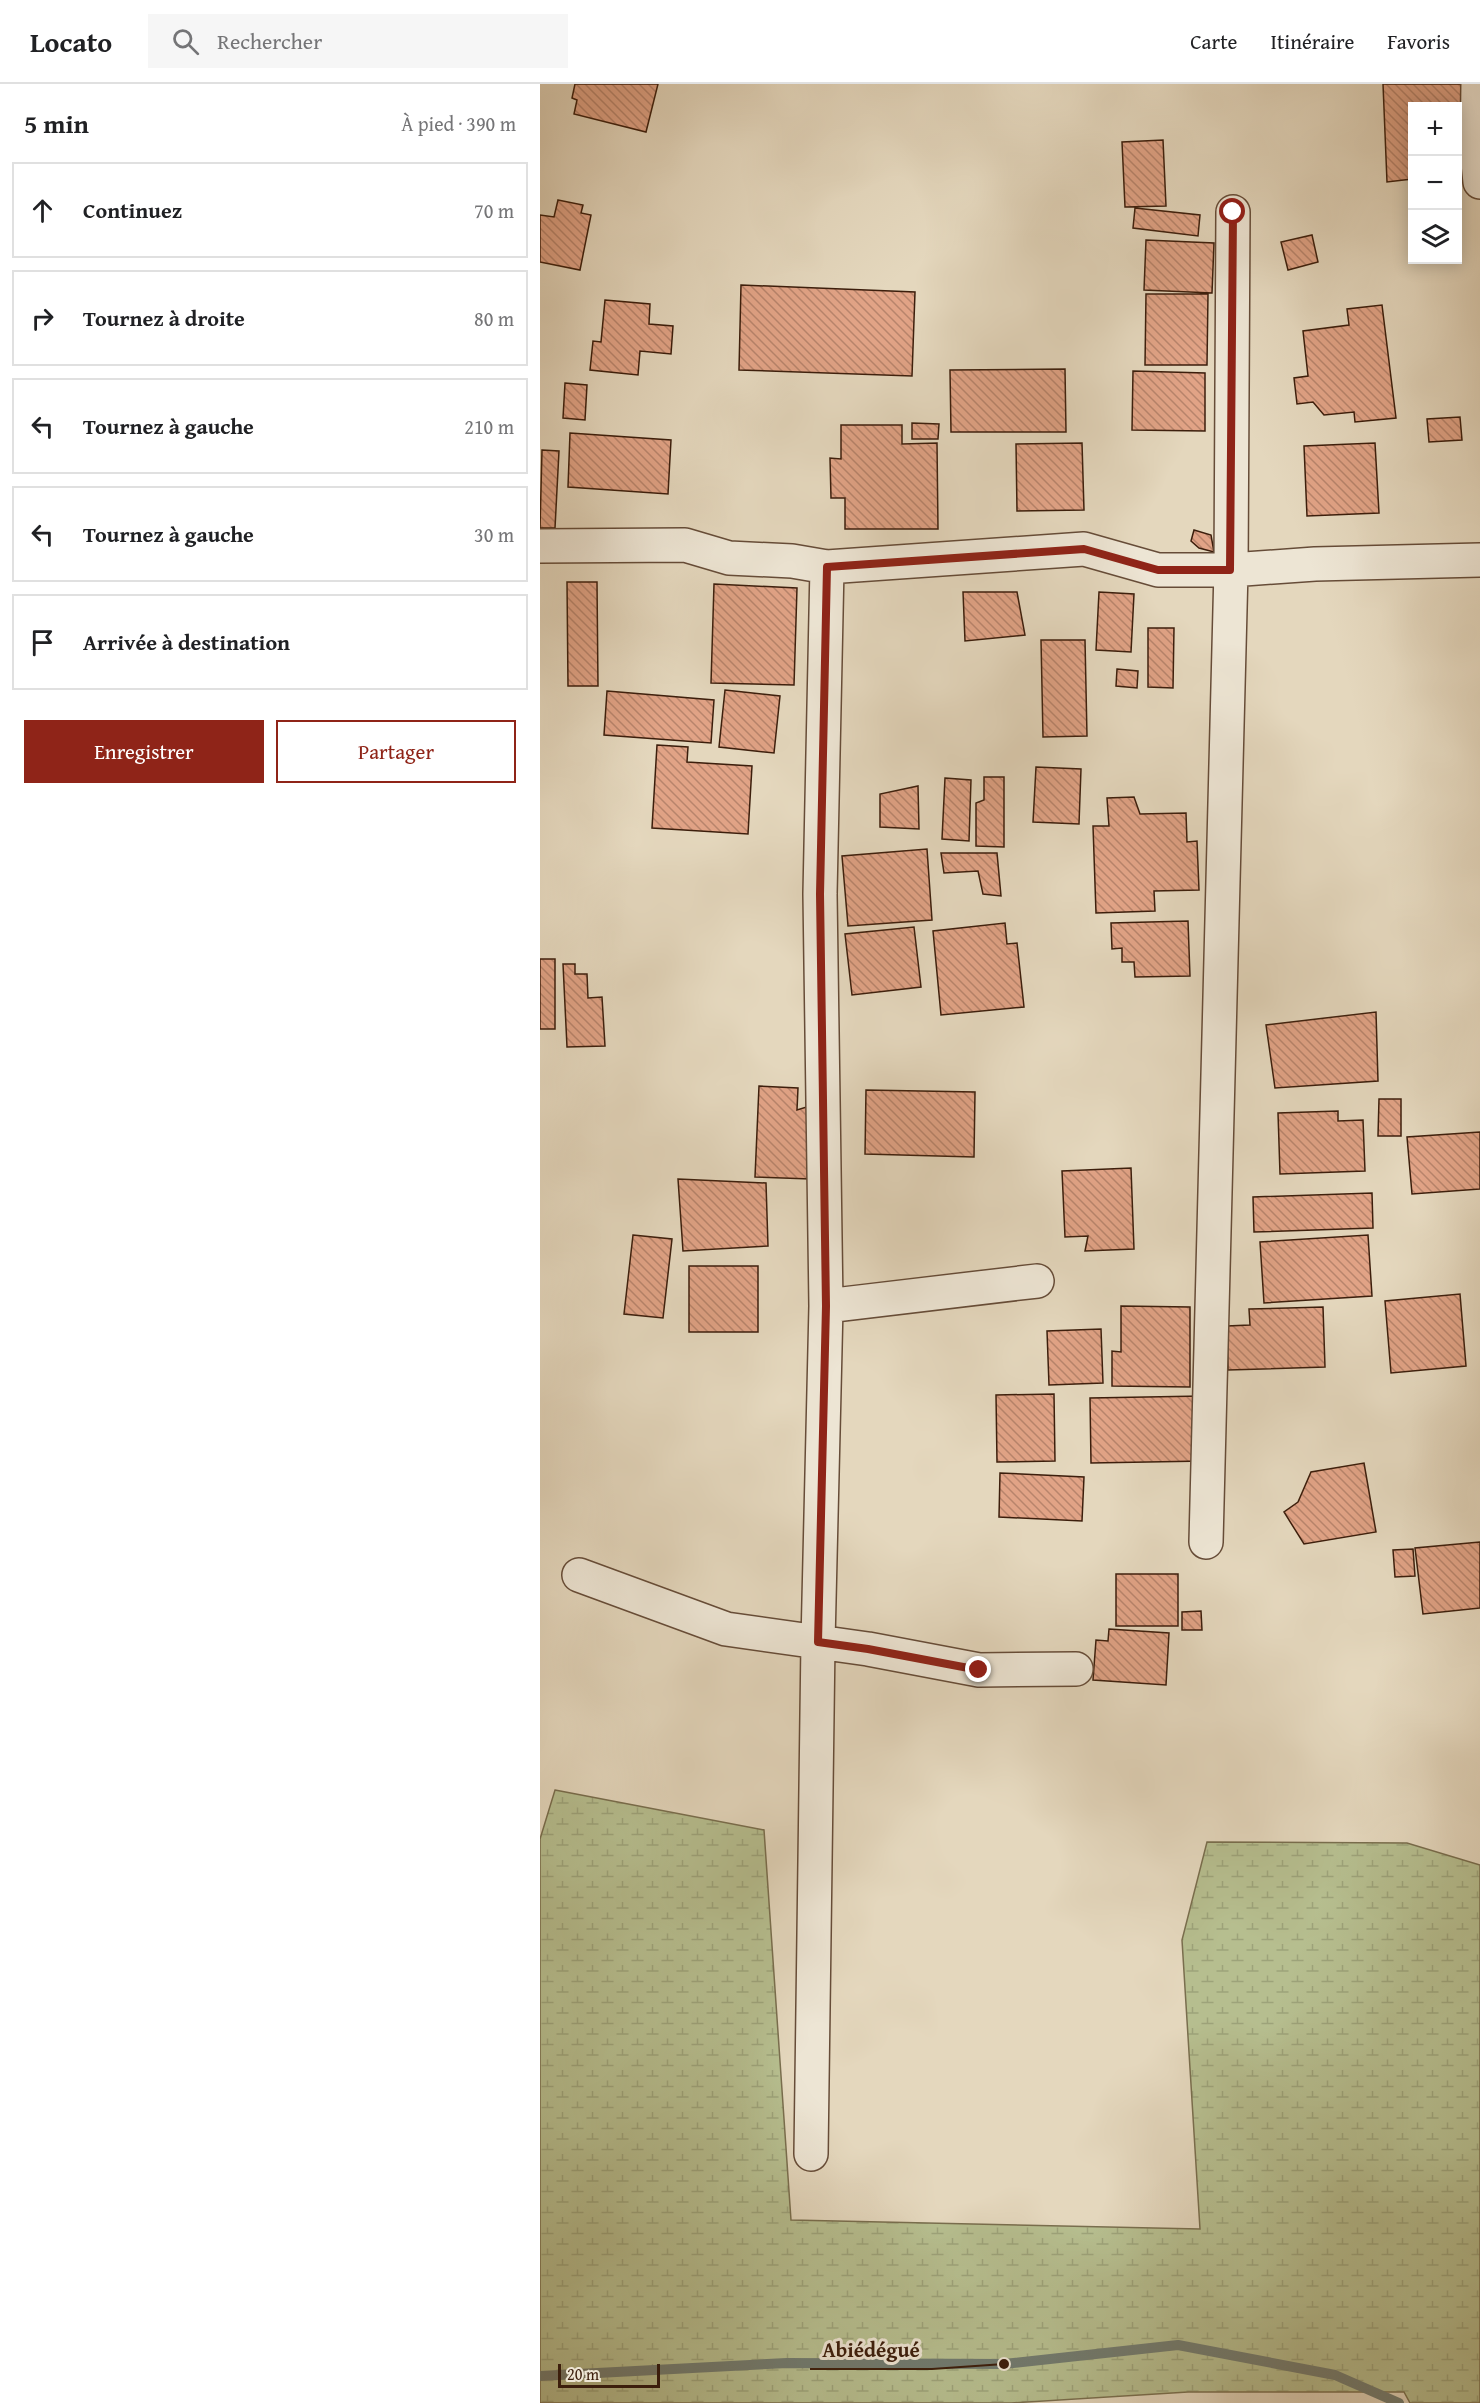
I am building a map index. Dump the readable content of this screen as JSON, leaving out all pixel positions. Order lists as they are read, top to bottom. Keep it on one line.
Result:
{"places":["Abiédégué"],"scale_bar":"20 m","page":{"header":"Locato","search":"Rechercher","nav":["Carte","Itinéraire","Favoris"],"heading":["5 min","À pied · 390 m"],"map_buttons":["+","−"],"list":[["Continuez","70 m"],["Tournez à droite","80 m"],["Tournez à gauche","210 m"],["Tournez à gauche","30 m"],"Arrivée à destination"],"buttons":["Enregistrer","Partager"],"scale":"20 m"}}
